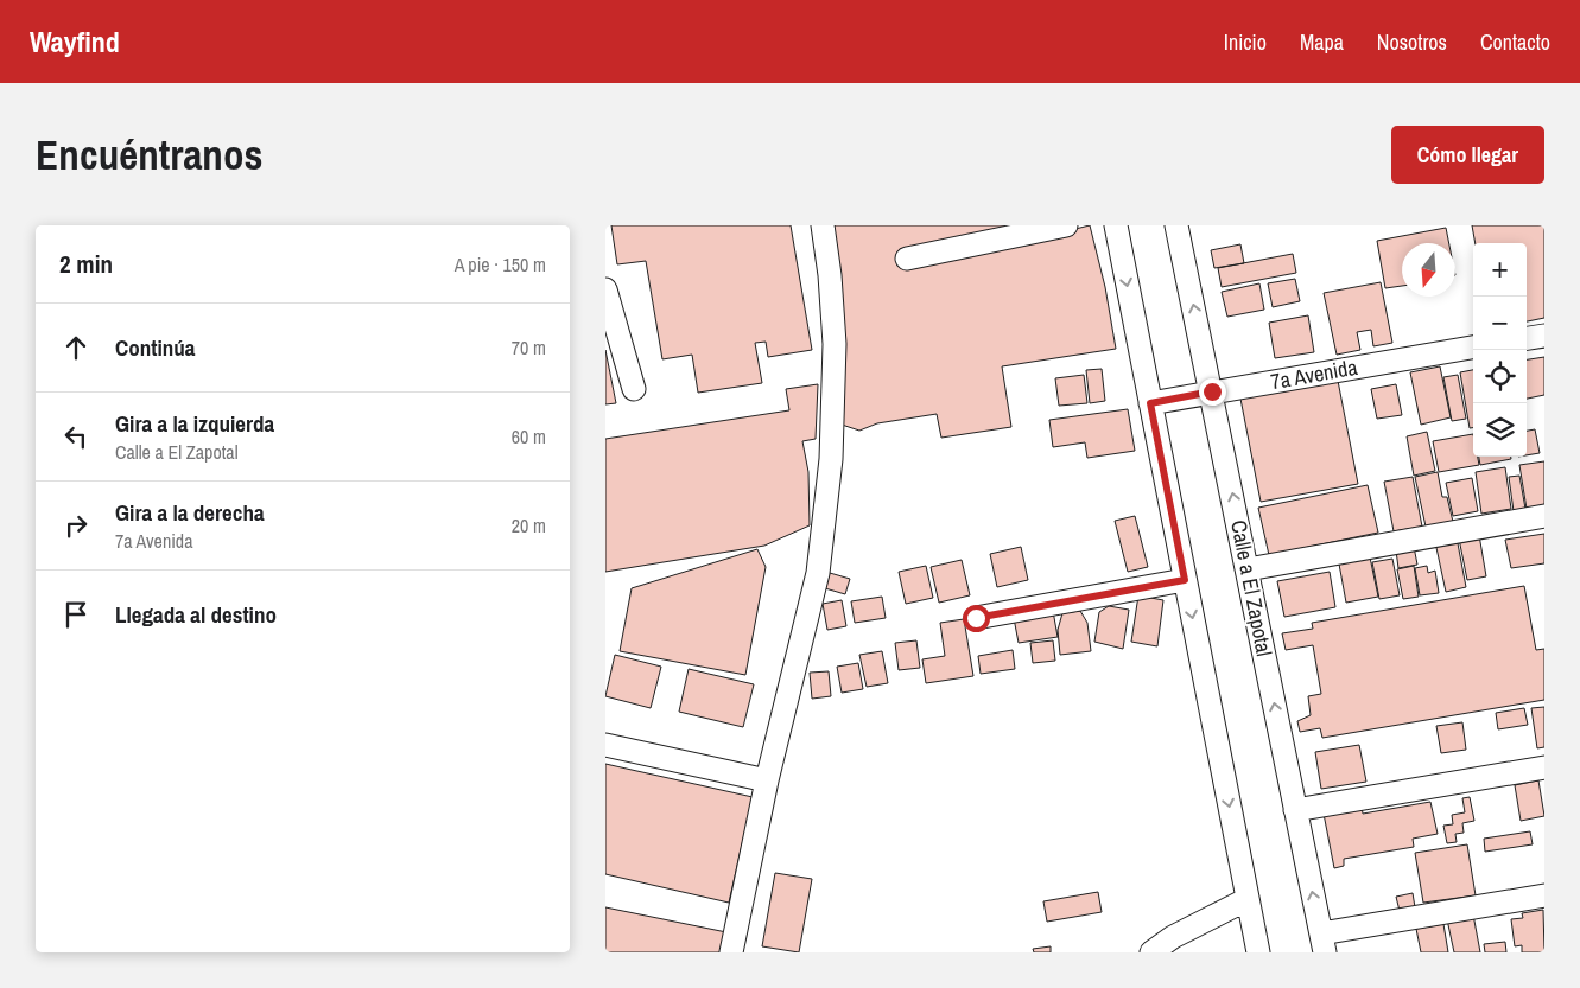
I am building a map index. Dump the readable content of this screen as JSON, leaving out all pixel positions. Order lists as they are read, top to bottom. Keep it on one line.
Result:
{"streets":{"street":["7a Avenida","Calle a El Zapotal"]},"crossings":[["7a Avenida","Calle a El Zapotal"]],"north":"bottom","page":{"header":"Wayfind","nav":["Inicio","Mapa","Nosotros","Contacto"],"buttons":"Cómo llegar","title":"Encuéntranos","heading":["2 min","A pie · 150 m"],"map_buttons":["+","−"],"list":[["Continúa","70 m"],["Gira a la izquierda","Calle a El Zapotal","60 m"],["Gira a la derecha","7a Avenida","20 m"],"Llegada al destino"]}}
